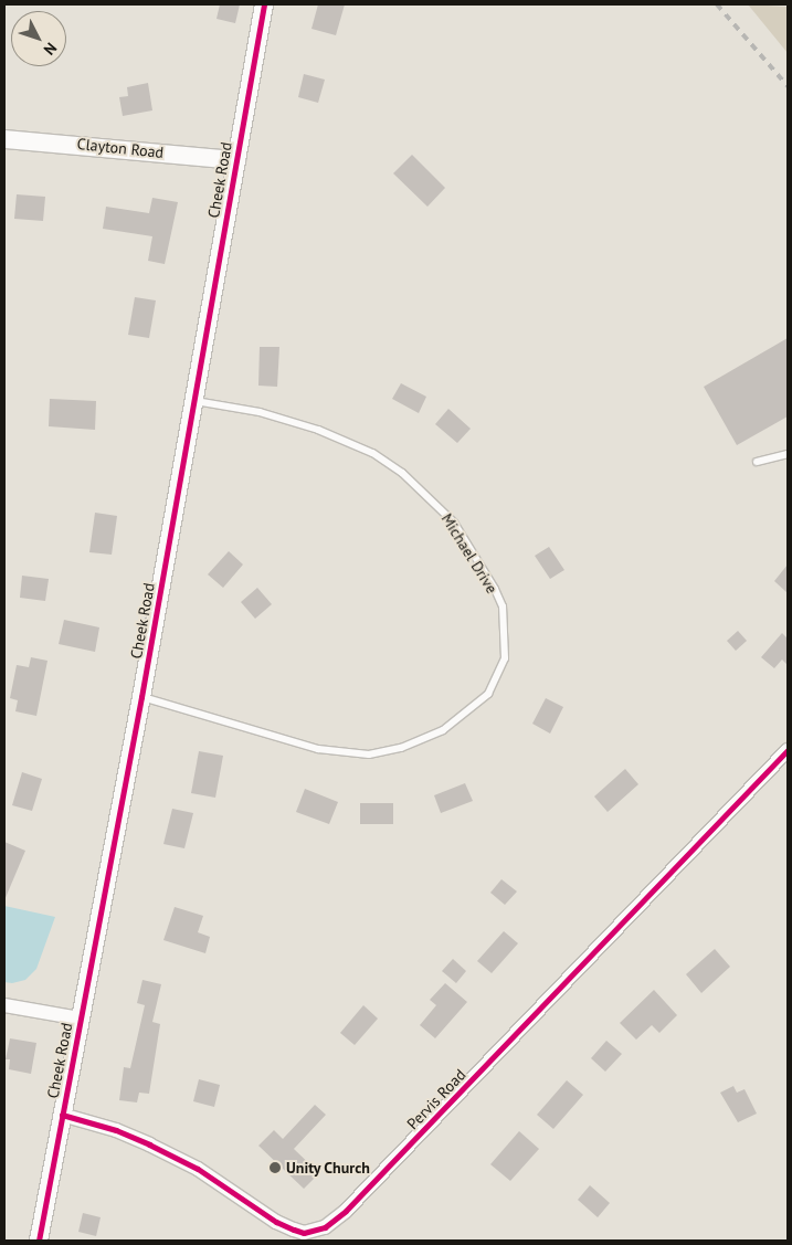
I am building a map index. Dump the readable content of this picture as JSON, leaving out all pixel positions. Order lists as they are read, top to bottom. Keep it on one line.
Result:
{"streets":{"street":["Clayton Road","Cheek Road","Pervis Road"],"lane":["Michael Drive"]},"crossings":[["Clayton Road","Cheek Road"],["Cheek Road","Michael Drive"],["Cheek Road","Pervis Road"]],"places":["Unity Church"],"north":"bottom right"}
